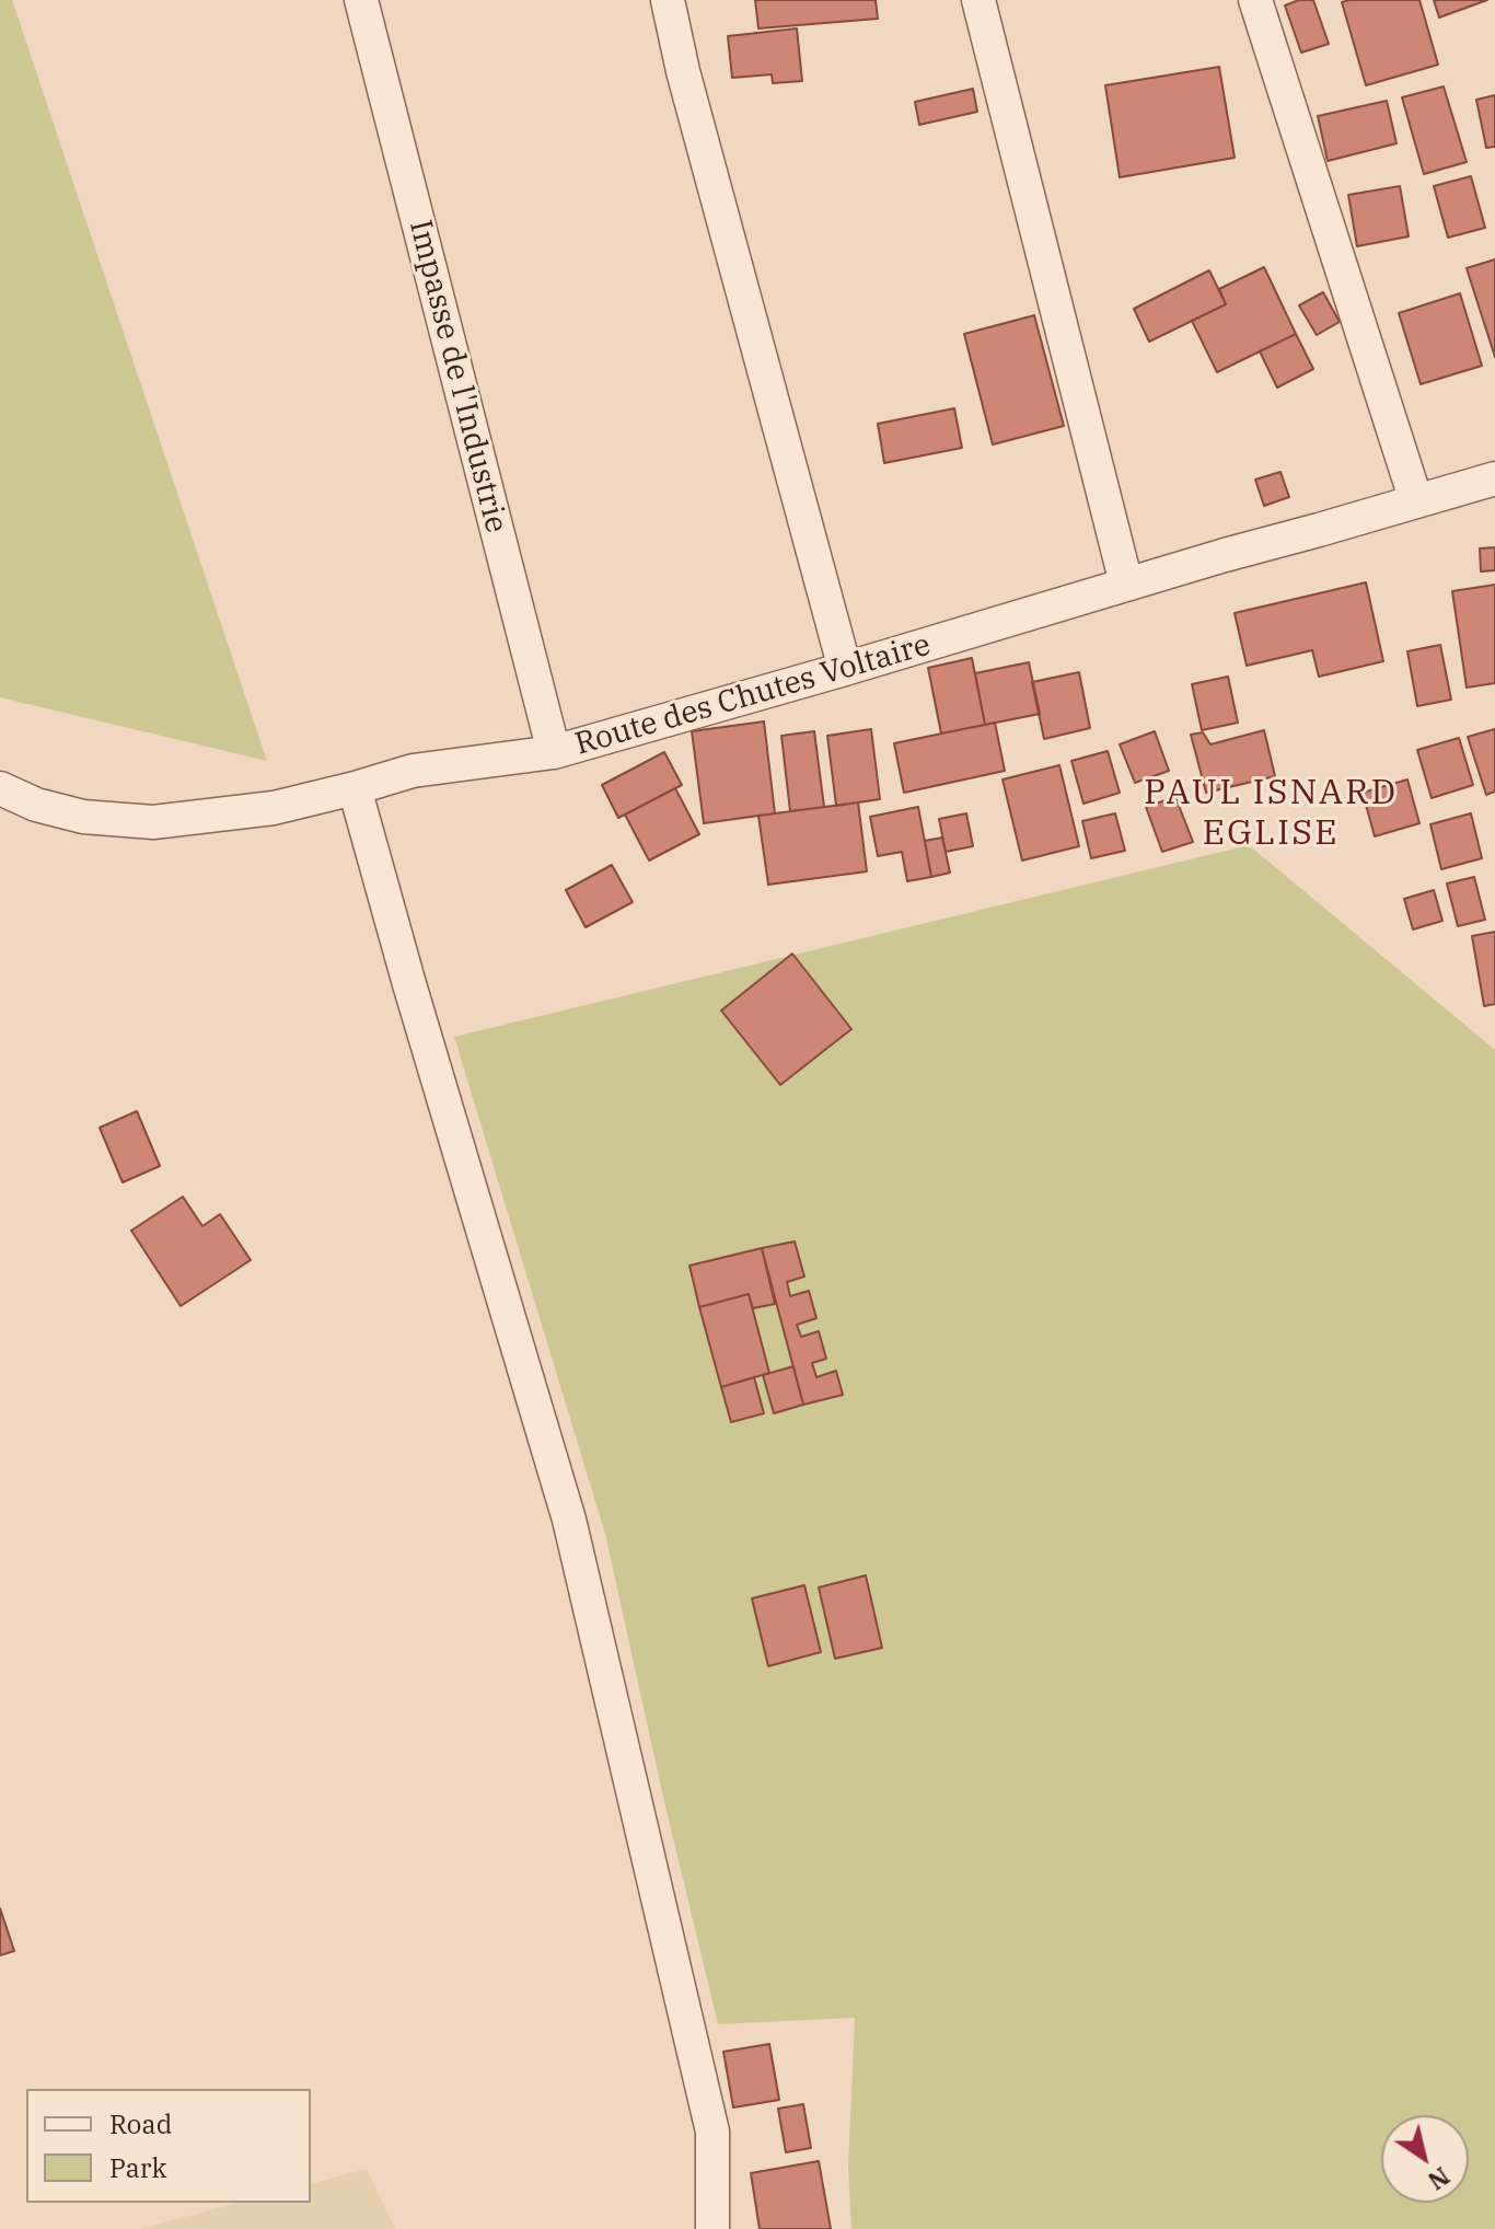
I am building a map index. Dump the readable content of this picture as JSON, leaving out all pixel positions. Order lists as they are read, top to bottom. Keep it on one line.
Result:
{"streets":{"street":["Impasse de l'Industrie","Route des Chutes Voltaire"]},"crossings":[["Impasse de l'Industrie","Route des Chutes Voltaire"]],"districts":["PAUL ISNARD EGLISE"],"legend":["Road","Park"],"north":"bottom right"}
